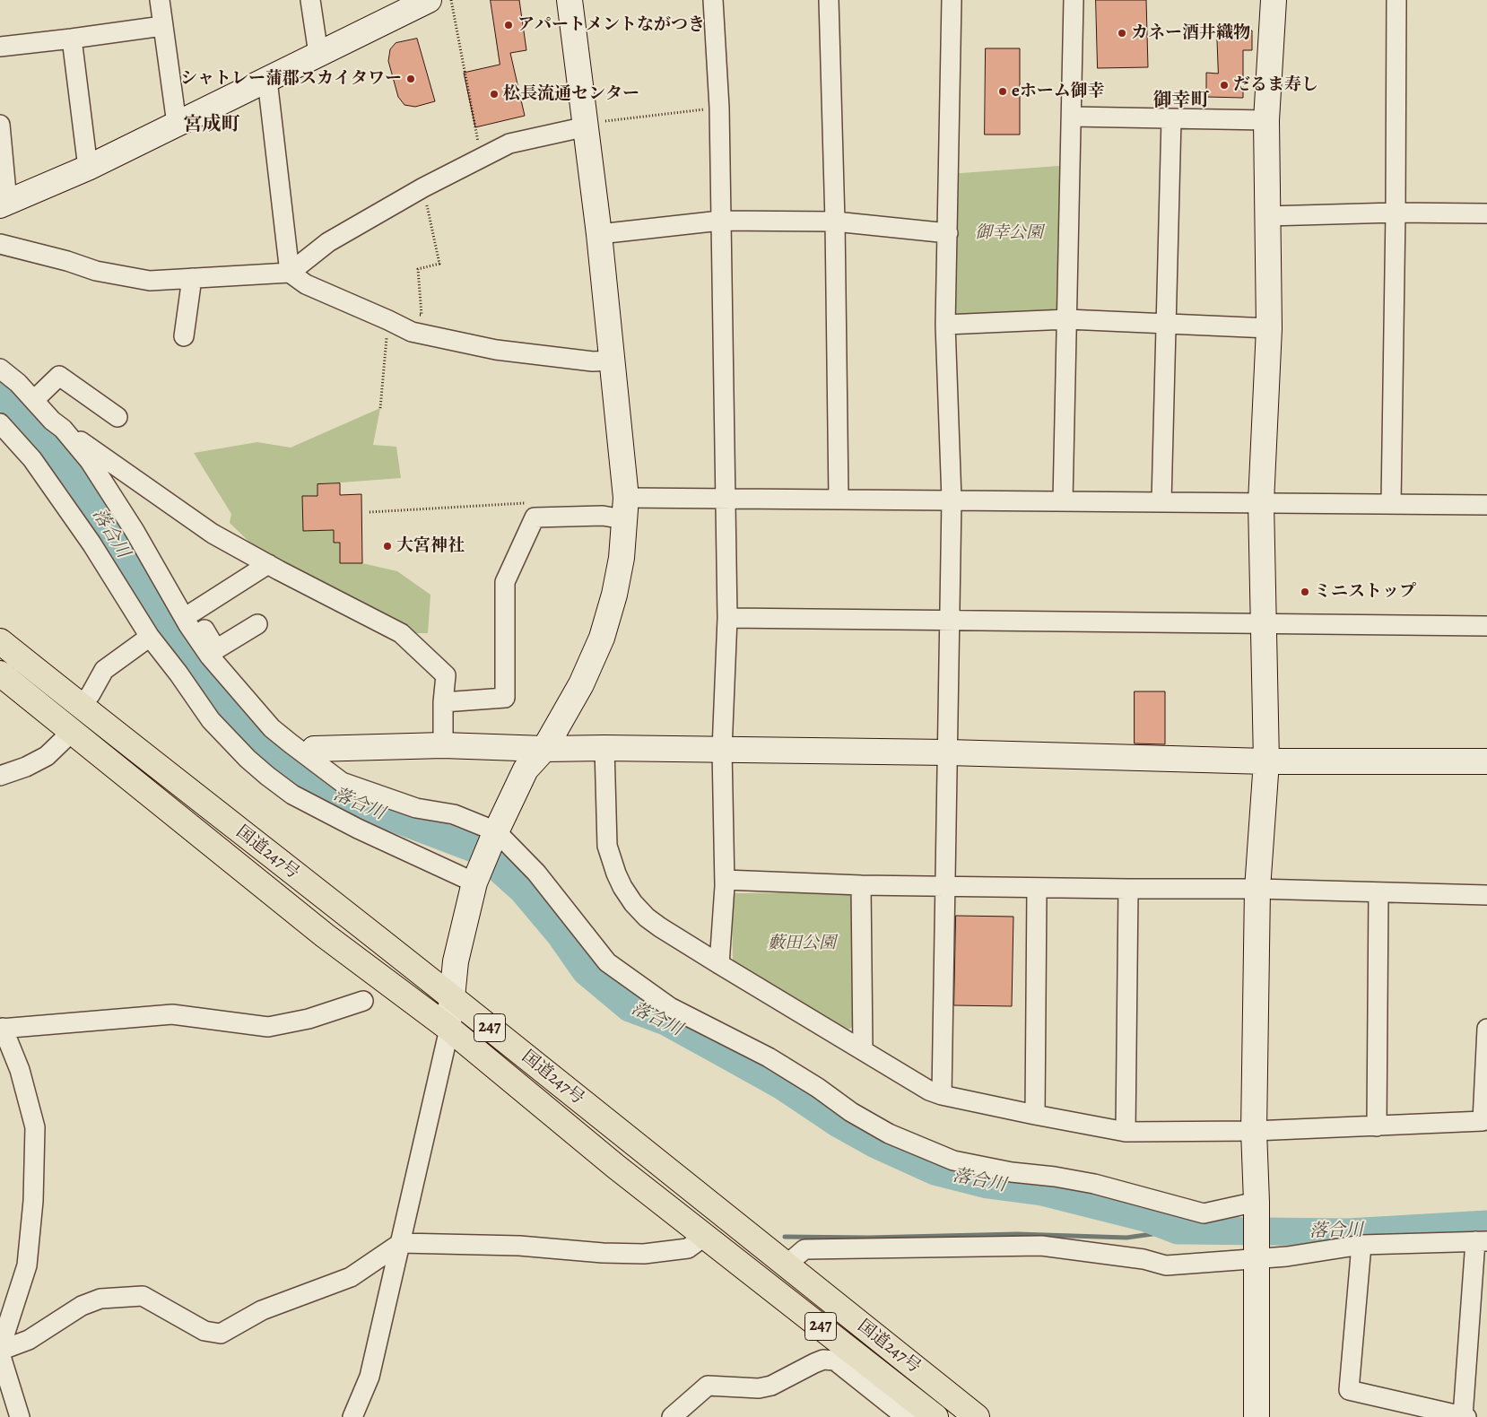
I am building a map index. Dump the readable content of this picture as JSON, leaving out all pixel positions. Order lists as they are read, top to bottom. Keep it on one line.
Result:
{"streets":{"highway":["国道247号","247"]},"districts":["御幸町","宮成町"],"water":["落合川"],"parks":["御幸公園","藪田公園"],"places":["アパートメントながつき","カネー酒井織物","シャトレー蒲郡スカイタワー","だるま寿し","eホーム御幸","松長流通センター","大宮神社","ミニストップ"]}
